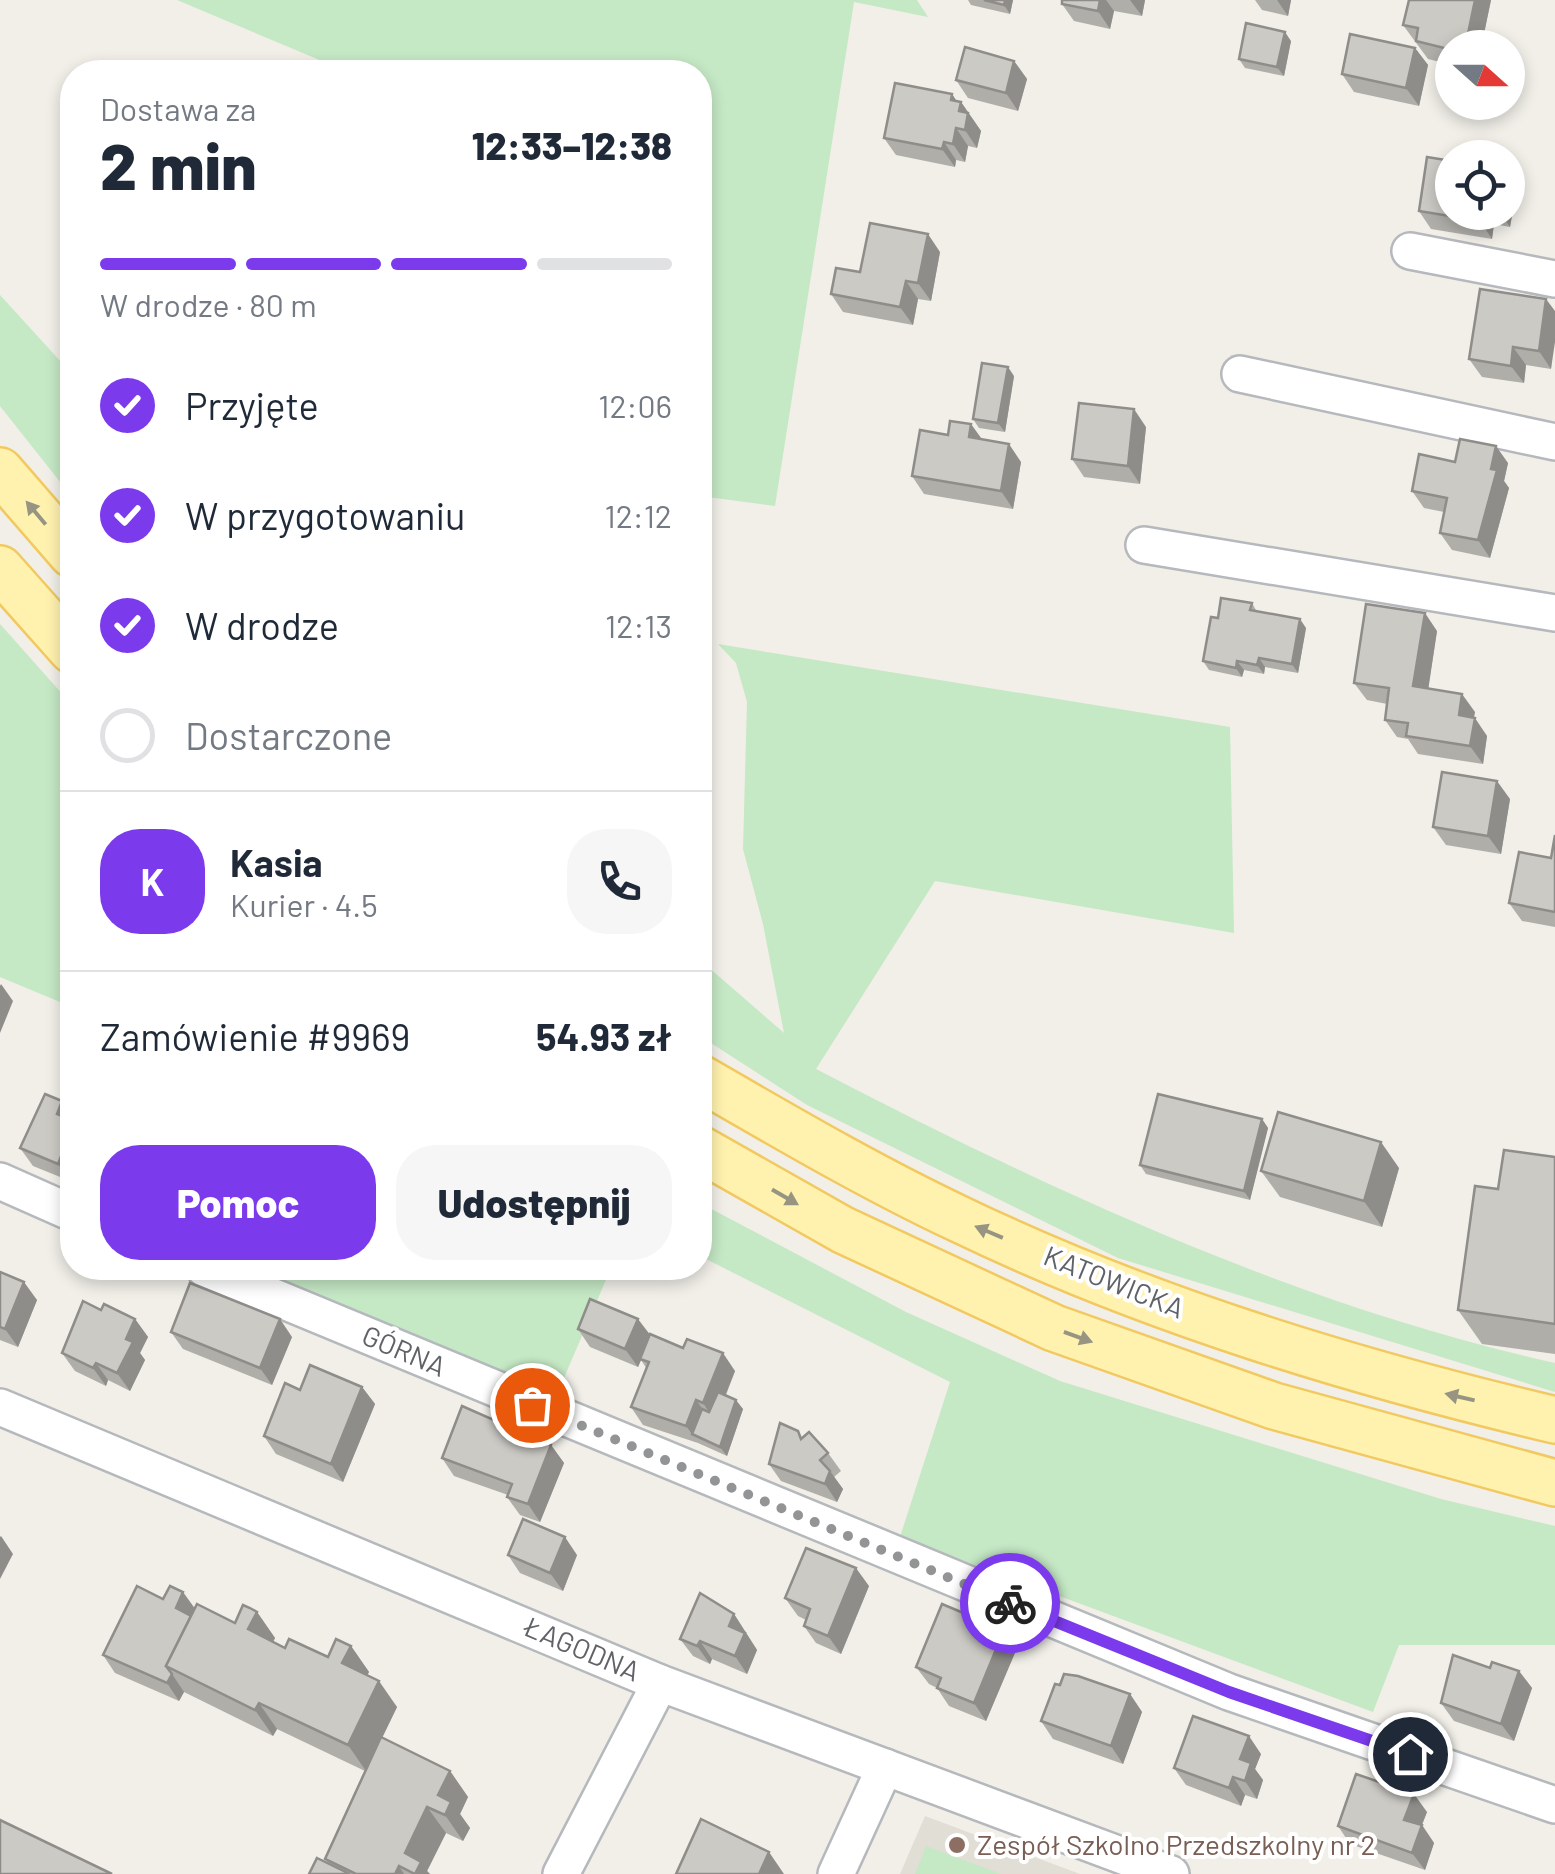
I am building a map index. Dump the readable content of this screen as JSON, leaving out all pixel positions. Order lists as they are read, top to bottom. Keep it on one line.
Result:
{"streets":{"main road":["KATOWICKA"],"street":["GÓRNA","ŁAGODNA"]},"places":["Zespół Szkolno Przedszkolny nr 2"],"north":"right","page":{"heading":["2 min","Dostawa za","12:33–12:38"],"panel":["Kasia","Kurier · 4.5","Zamówienie #9969","54.93 zł"],"bar":"W drodze · 80 m","list":[["Przyjęte","12:06"],["W przygotowaniu","12:12"],["W drodze","12:13"],"Dostarczone"],"round":"K","buttons":["Pomoc","Udostępnij"]}}
